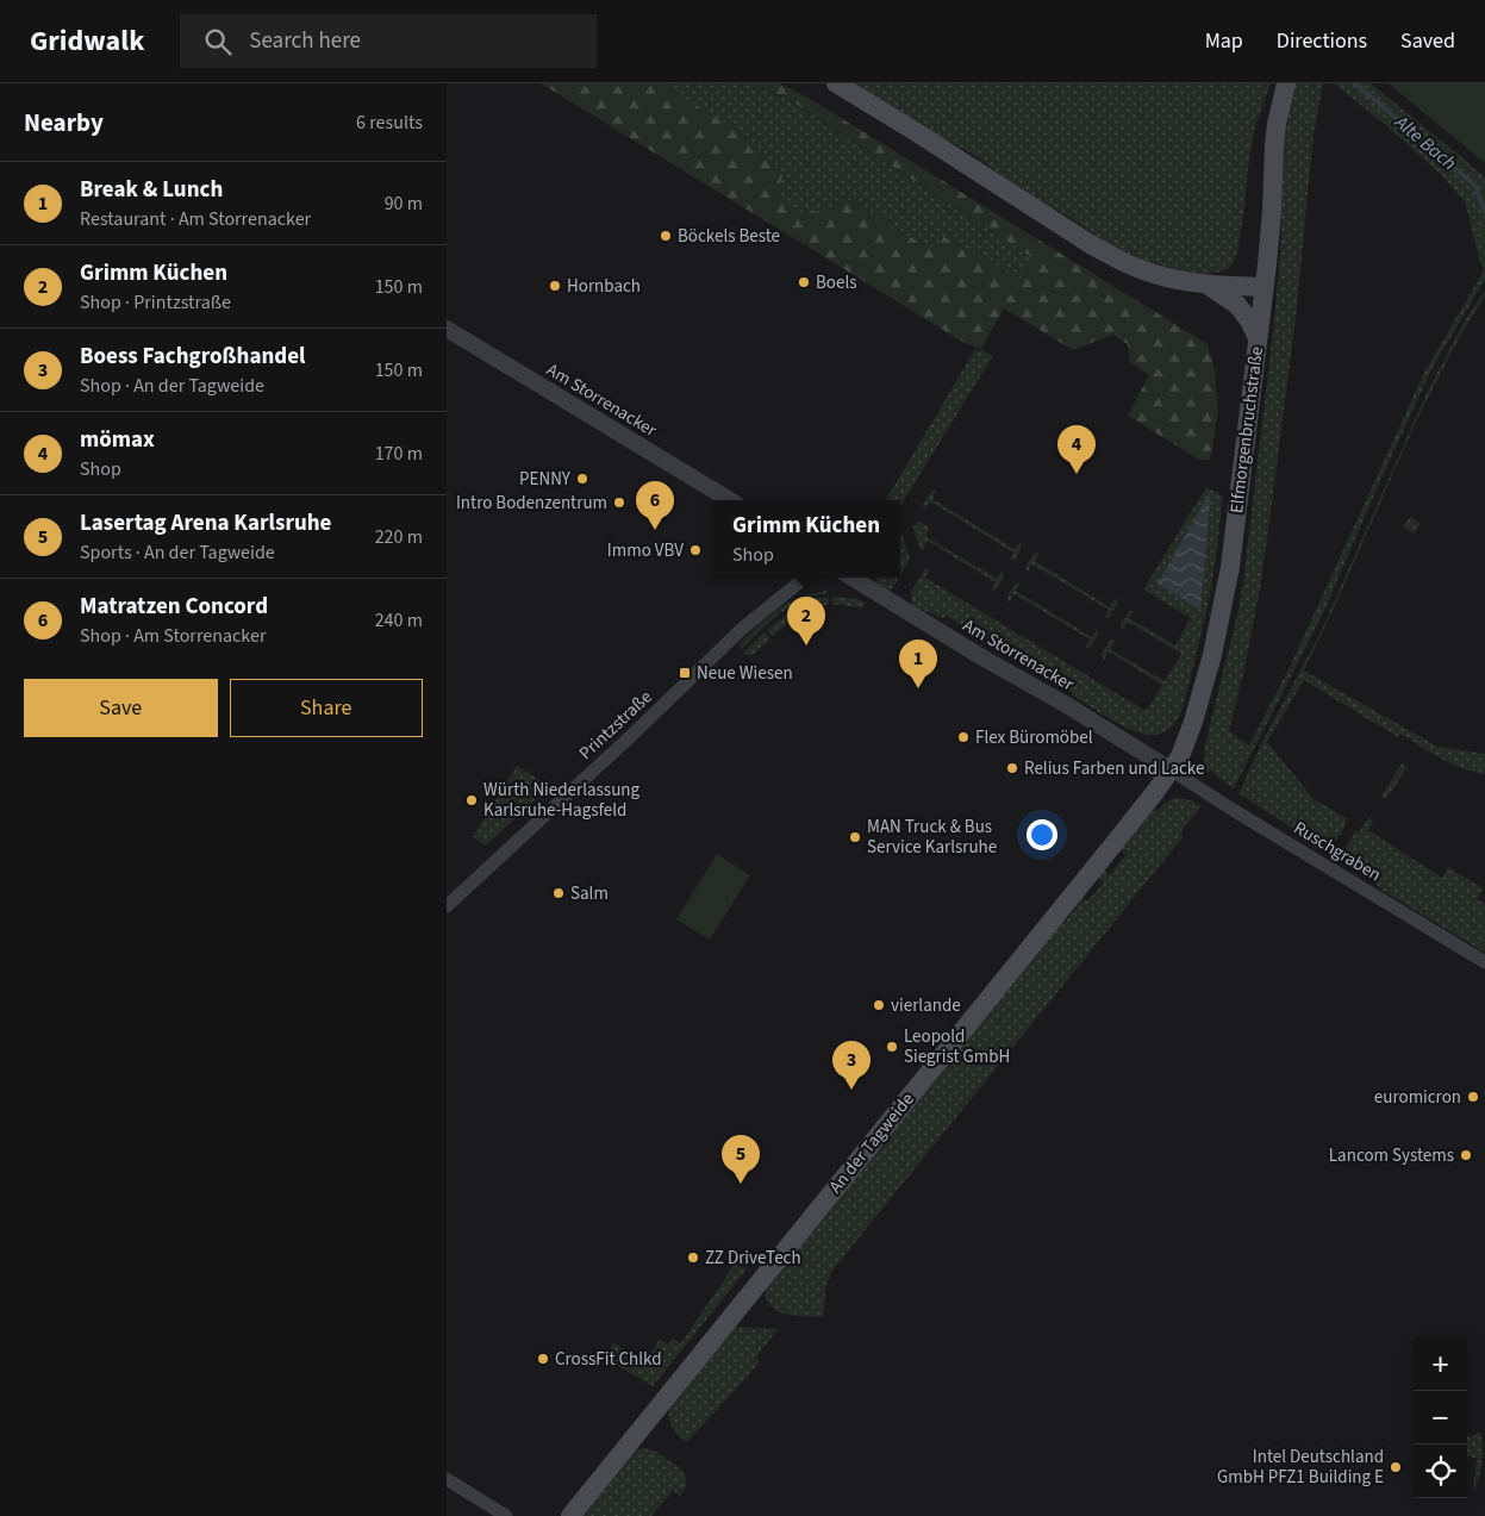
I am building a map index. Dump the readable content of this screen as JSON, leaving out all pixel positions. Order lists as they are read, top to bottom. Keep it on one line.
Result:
{"streets":{"main road":["Elfmorgenbruchstraße","An der Tagweide"],"street":["Am Storrenacker","Printzstraße","Ruschgraben"]},"crossings":[["Am Storrenacker","Elfmorgenbruchstraße"],["Am Storrenacker","Ruschgraben"],["Am Storrenacker","An der Tagweide"],["Elfmorgenbruchstraße","Ruschgraben"],["Elfmorgenbruchstraße","An der Tagweide"],["Ruschgraben","An der Tagweide"]],"water":["Alte Bach"],"places":{"other":["Böckels Beste","Boels","Hornbach","PENNY","Intro Bodenzentrum","Immo VBV","Flex Büromöbel","Relius Farben und Lacke","Würth Niederlassung Karlsruhe-Hagsfeld","MAN Truck & Bus Service Karlsruhe","Salm","vierlande","Leopold Siegrist GmbH","euromicron","Lancom Systems","ZZ DriveTech","CrossFit Chlkd","Intel Deutschland GmbH PFZ1 Building E"],"transit":["Neue Wiesen"]},"page":{"header":"Gridwalk","search":"Search here","nav":["Map","Directions","Saved"],"heading":["Nearby","6 results"],"list":[{"mark":"1","name":"Break & Lunch","note":"Restaurant · Am Storrenacker","value":"90 m"},{"mark":"2","name":"Grimm Küchen","note":"Shop · Printzstraße","value":"150 m"},{"mark":"3","name":"Boess Fachgroßhandel","note":"Shop · An der Tagweide","value":"150 m"},{"mark":"4","name":"mömax","note":"Shop","value":"170 m"},{"mark":"5","name":"Lasertag Arena Karlsruhe","note":"Sports · An der Tagweide","value":"220 m"},{"mark":"6","name":"Matratzen Concord","note":"Shop · Am Storrenacker","value":"240 m"}],"pins":["4","6","2","1","3","5"],"popup":["Grimm Küchen","Shop"],"buttons":["Save","Share"],"map_buttons":["+","−"]}}
